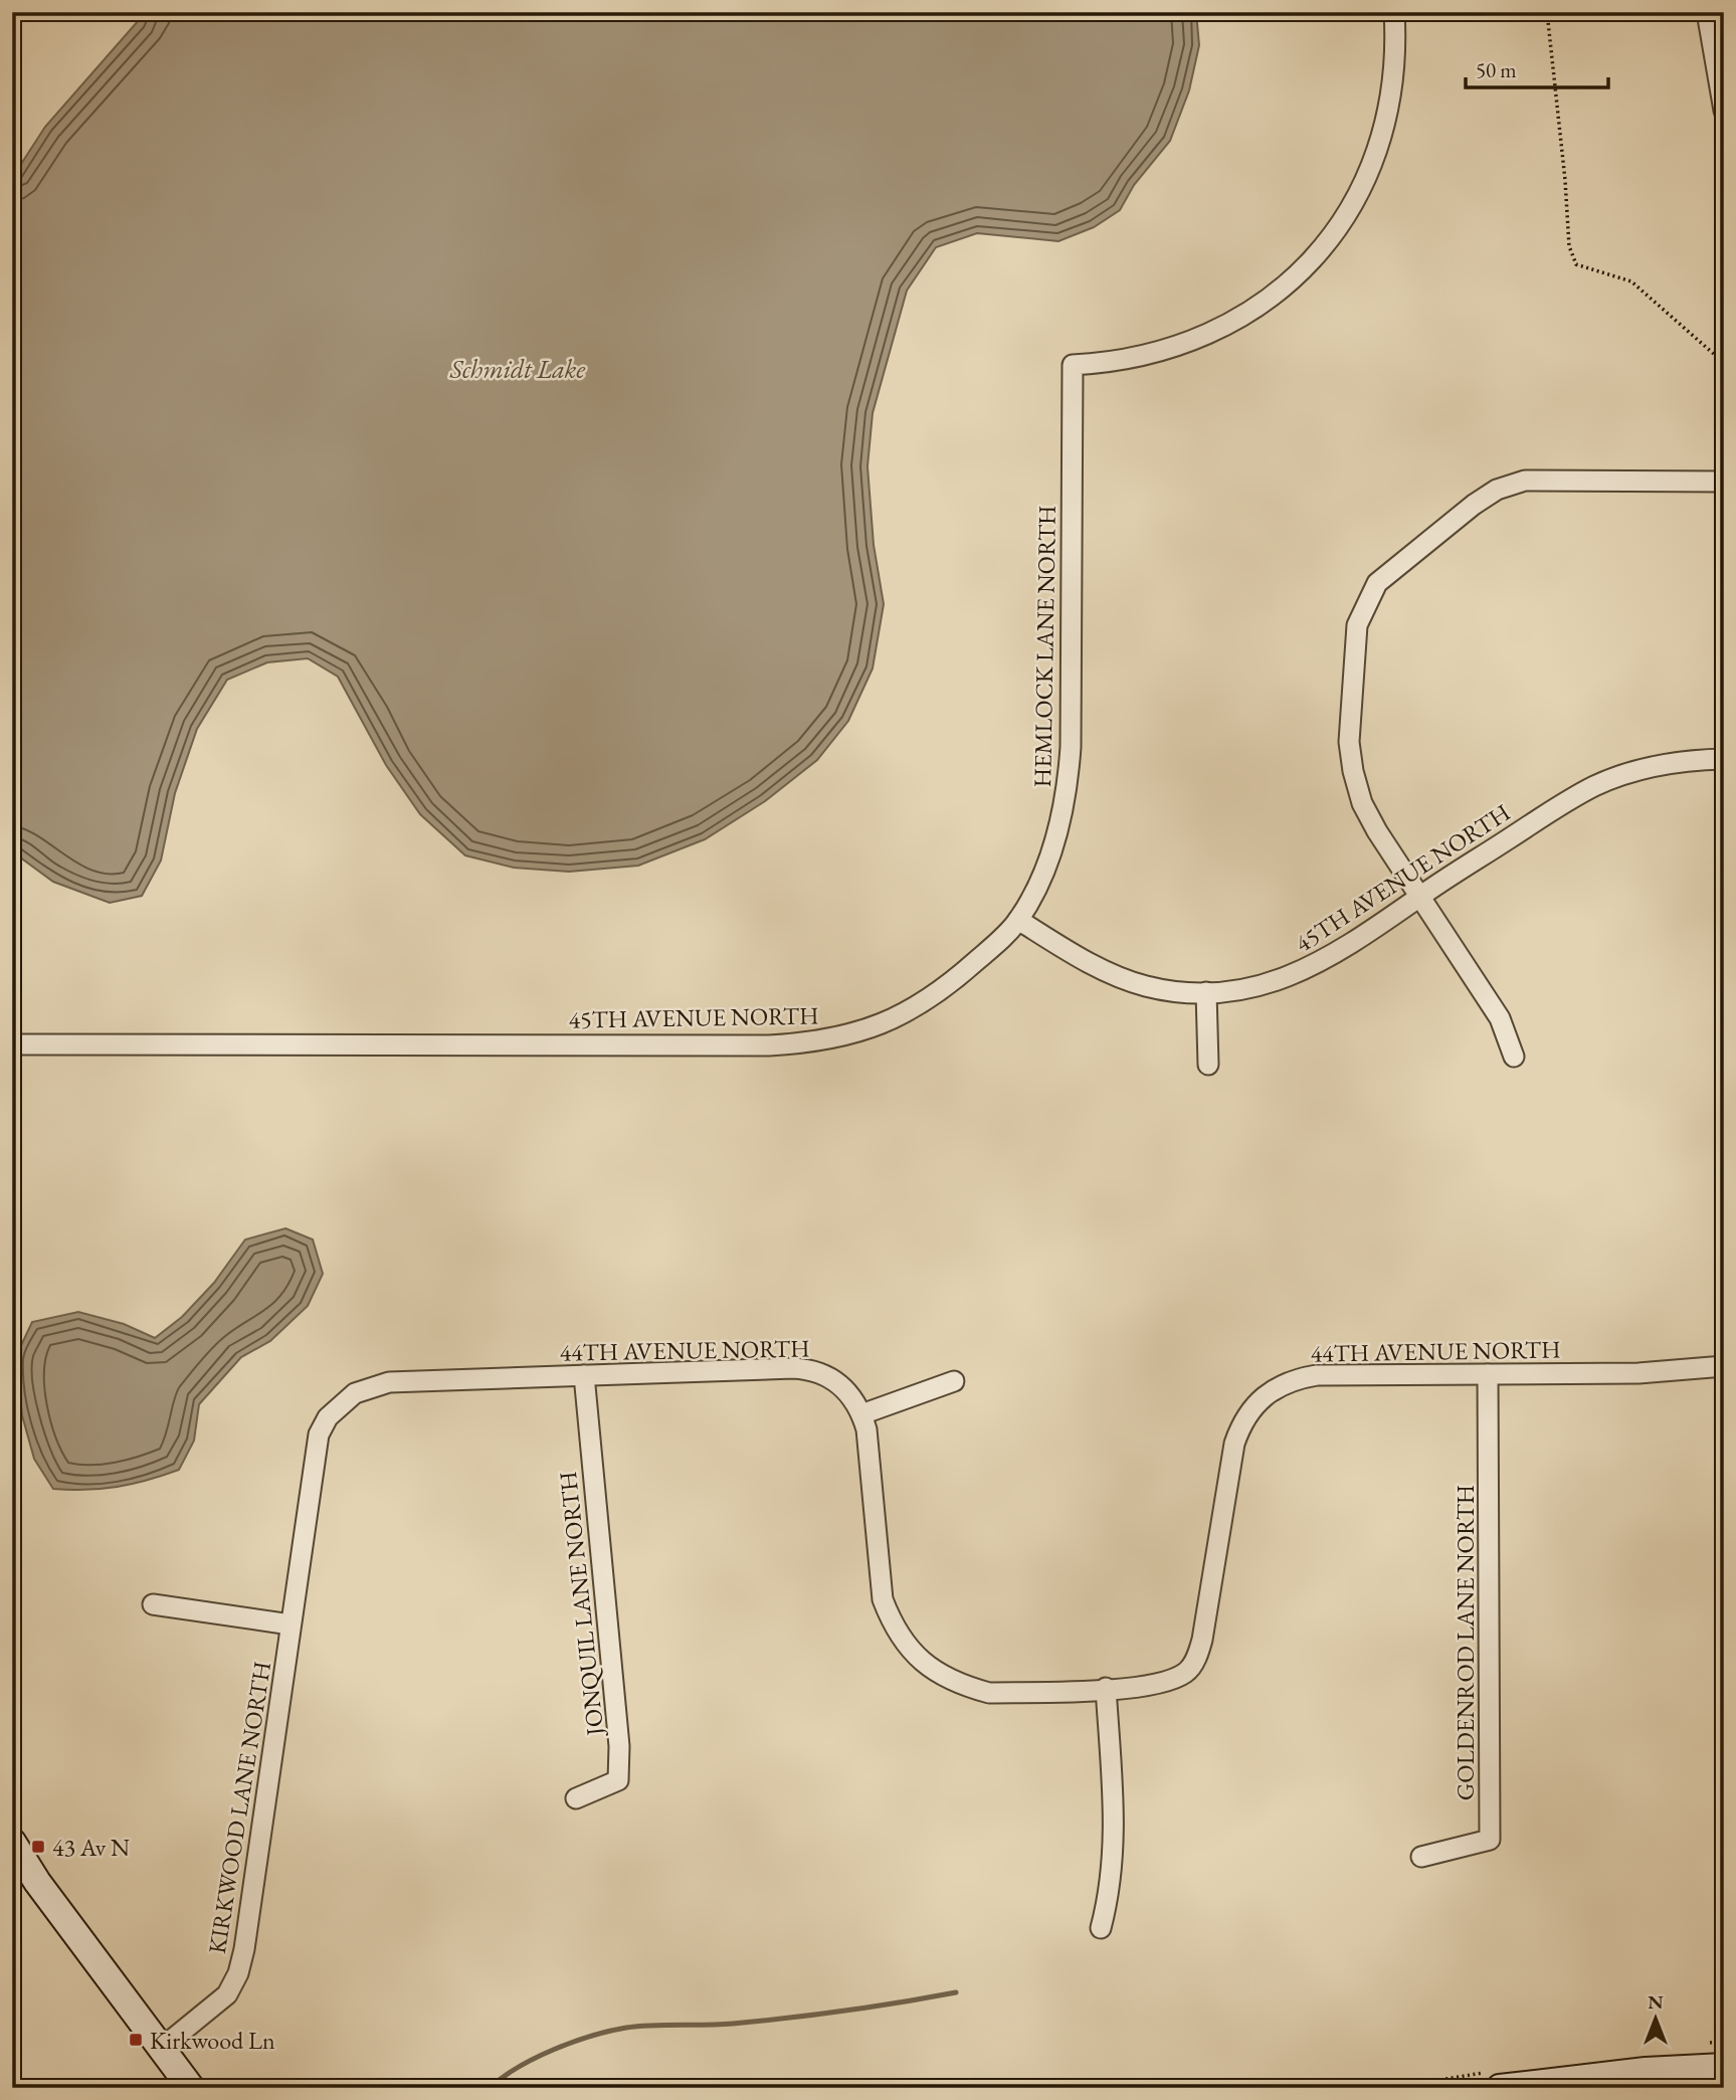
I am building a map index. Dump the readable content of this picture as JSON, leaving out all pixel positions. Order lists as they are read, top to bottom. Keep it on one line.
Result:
{"streets":{"street":["HEMLOCK LANE NORTH","45TH AVENUE NORTH","44TH AVENUE NORTH","JONQUIL LANE NORTH","GOLDENROD LANE NORTH","KIRKWOOD LANE NORTH"]},"crossings":[["HEMLOCK LANE NORTH","45TH AVENUE NORTH"],["44TH AVENUE NORTH","JONQUIL LANE NORTH"],["44TH AVENUE NORTH","GOLDENROD LANE NORTH"],["44TH AVENUE NORTH","KIRKWOOD LANE NORTH"]],"water":["Schmidt Lake"],"places":{"transit":["43 Av N","Kirkwood Ln"]},"scale_bar":"50 m","north":"top"}
